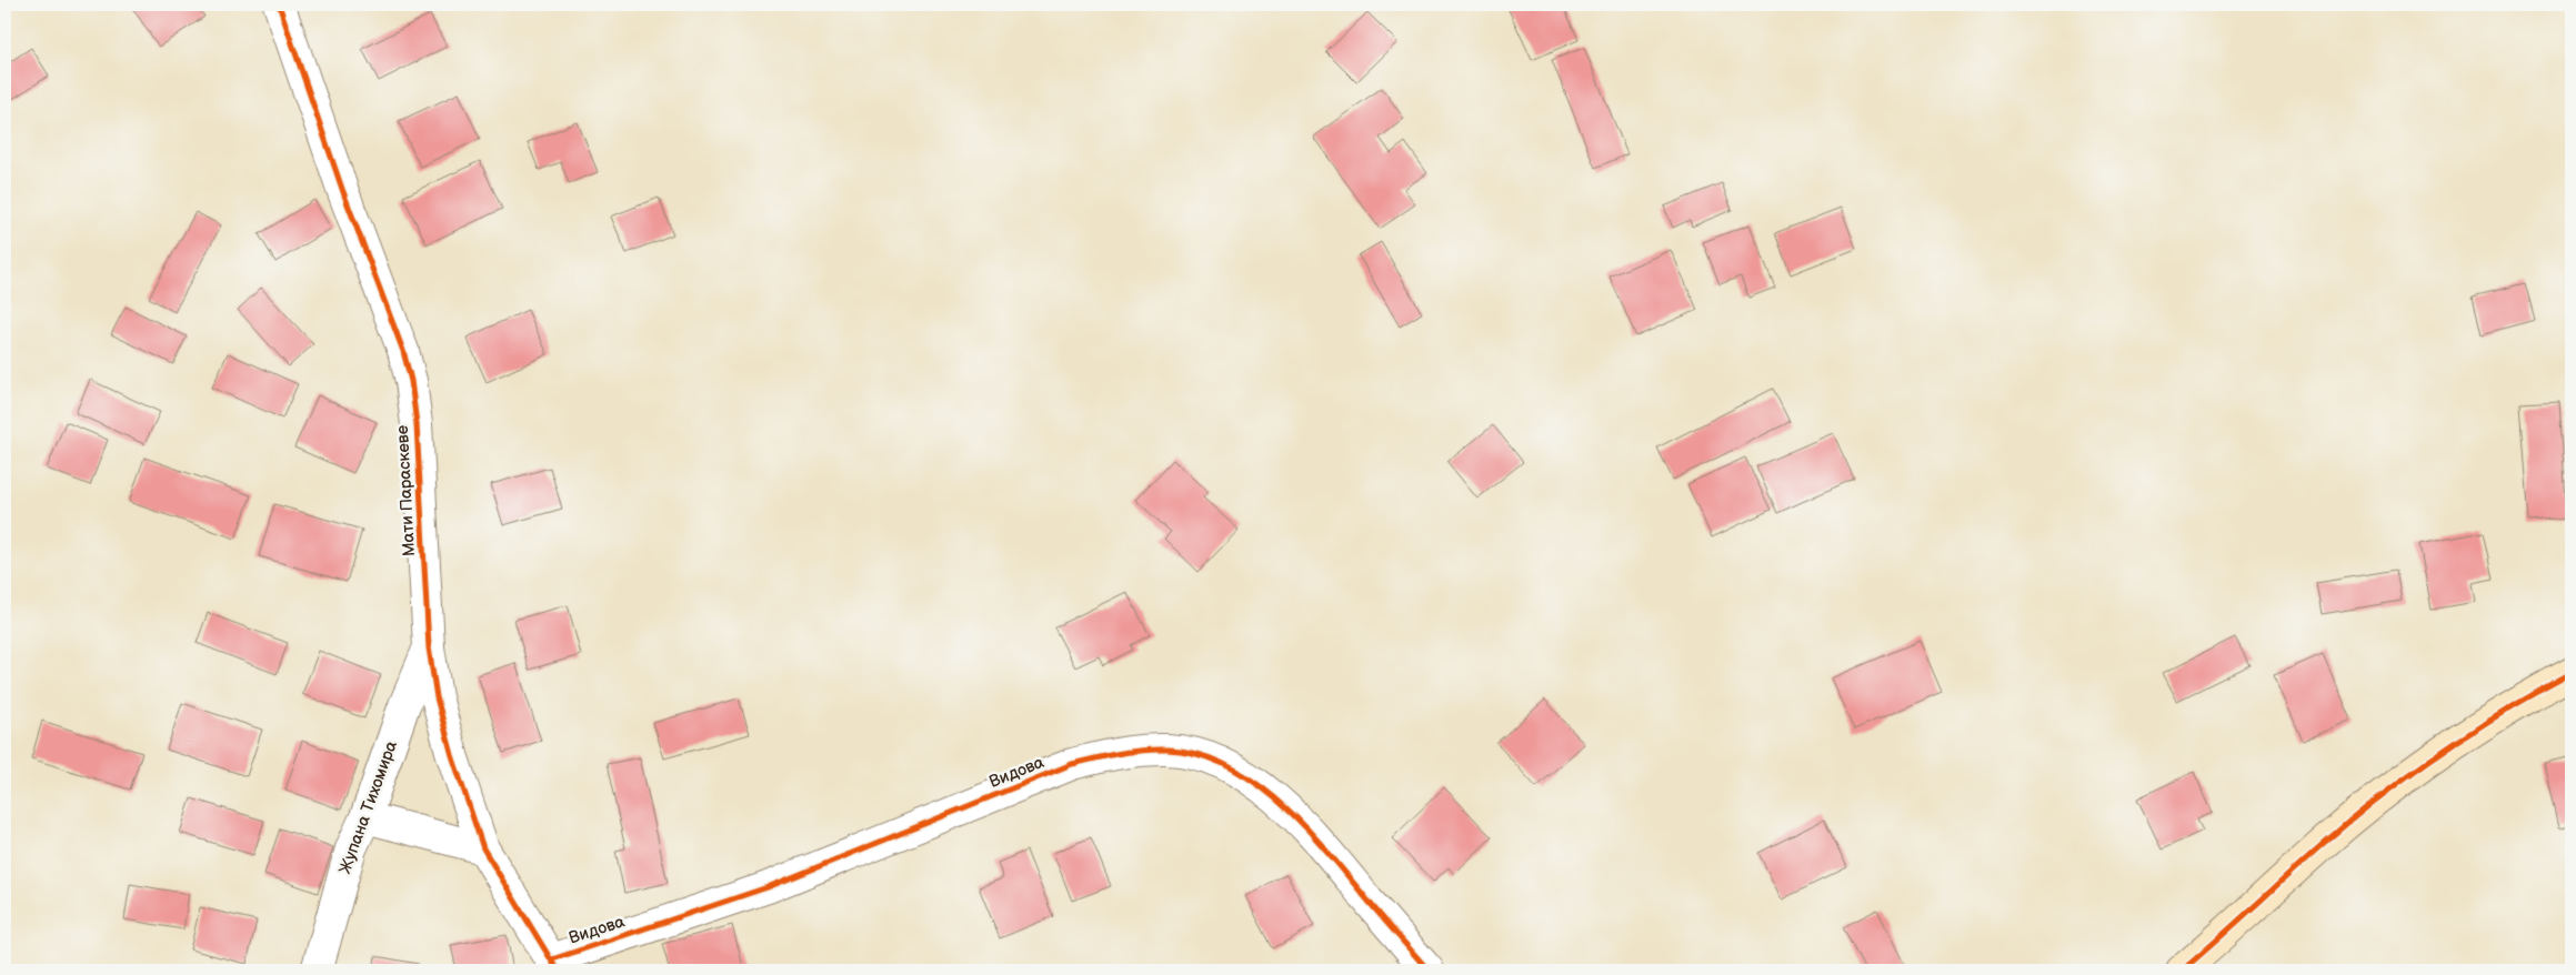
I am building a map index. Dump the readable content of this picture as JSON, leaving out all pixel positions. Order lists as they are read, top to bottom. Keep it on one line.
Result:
{"streets":{"street":["Мати Параскеве","Видова","Жупана Тихомира"]},"crossings":[["Мати Параскеве","Видова"],["Мати Параскеве","Жупана Тихомира"]]}
